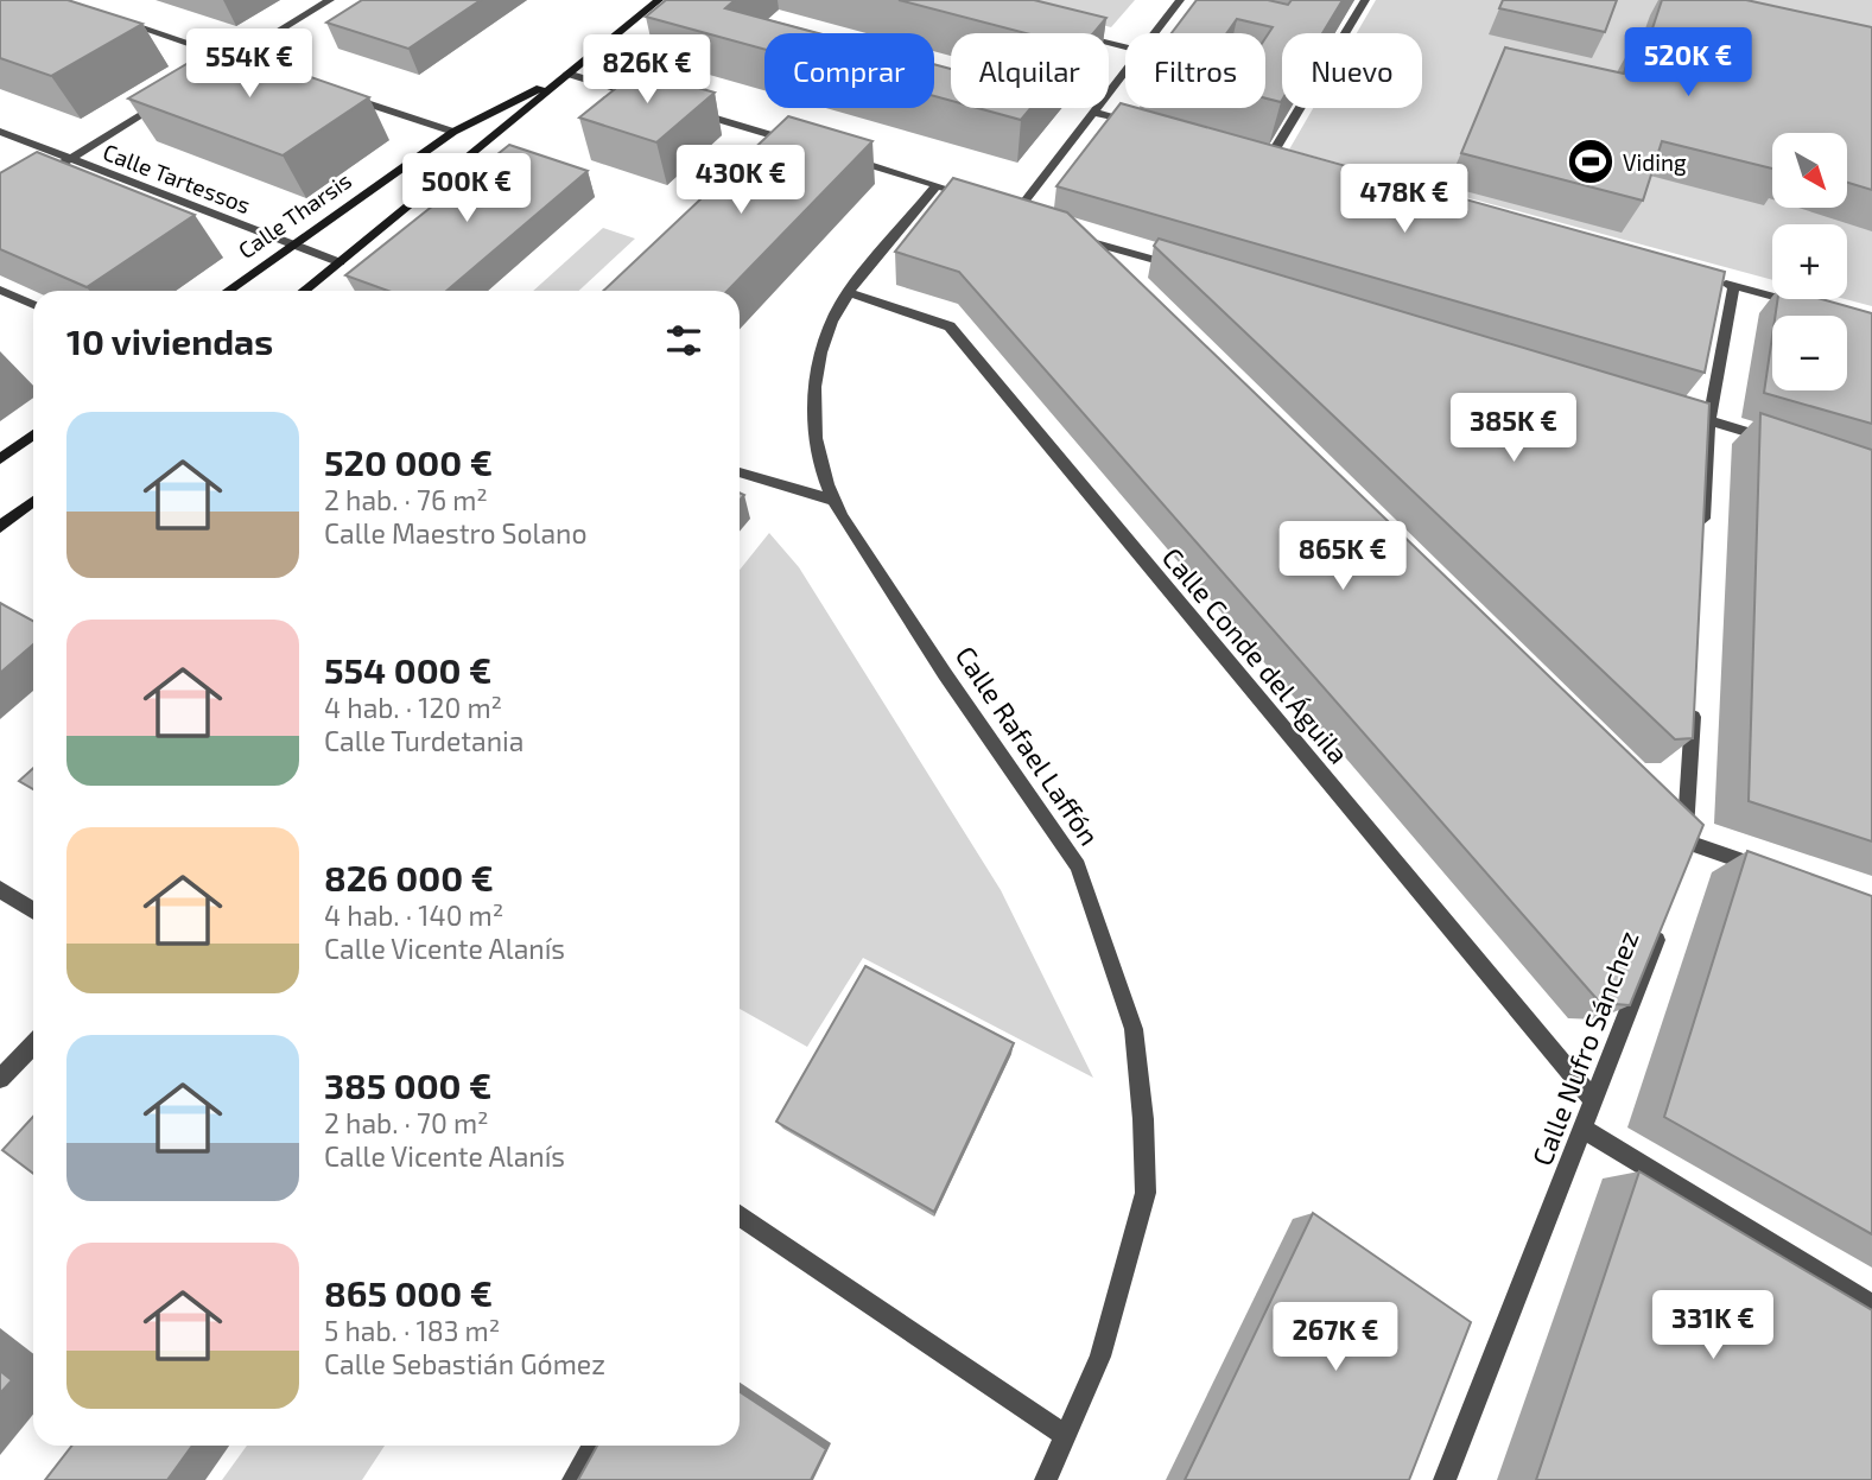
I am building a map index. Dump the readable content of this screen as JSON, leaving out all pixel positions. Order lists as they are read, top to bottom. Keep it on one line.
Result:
{"streets":{"main road":["Calle Tharsis"],"street":["Calle Tartessos","Calle Conde del Águila","Calle Rafael Laffón","Calle Nufro Sánchez"]},"crossings":[["Calle Tartessos","Calle Tharsis"],["Calle Conde del Águila","Calle Rafael Laffón"],["Calle Conde del Águila","Calle Nufro Sánchez"]],"places":{"sports":["Viding"]},"north":"bottom right","page":{"price":["520K €","554K €","826K €","430K €","500K €","478K €","385K €","865K €","331K €","267K €"],"chip":["Comprar","Alquilar","Filtros","Nuevo"],"map_buttons":["+","−"],"heading":"10 viviendas","list":[{"name":"520 000 €","note":"2 hab. · 76 m² · Calle Maestro Solano"},{"name":"554 000 €","note":"4 hab. · 120 m² · Calle Turdetania"},{"name":"826 000 €","note":"4 hab. · 140 m² · Calle Vicente Alanís"},{"name":"385 000 €","note":"2 hab. · 70 m² · Calle Vicente Alanís"},{"name":"865 000 €","note":"5 hab. · 183 m² · Calle Sebastián Gómez"}]}}
